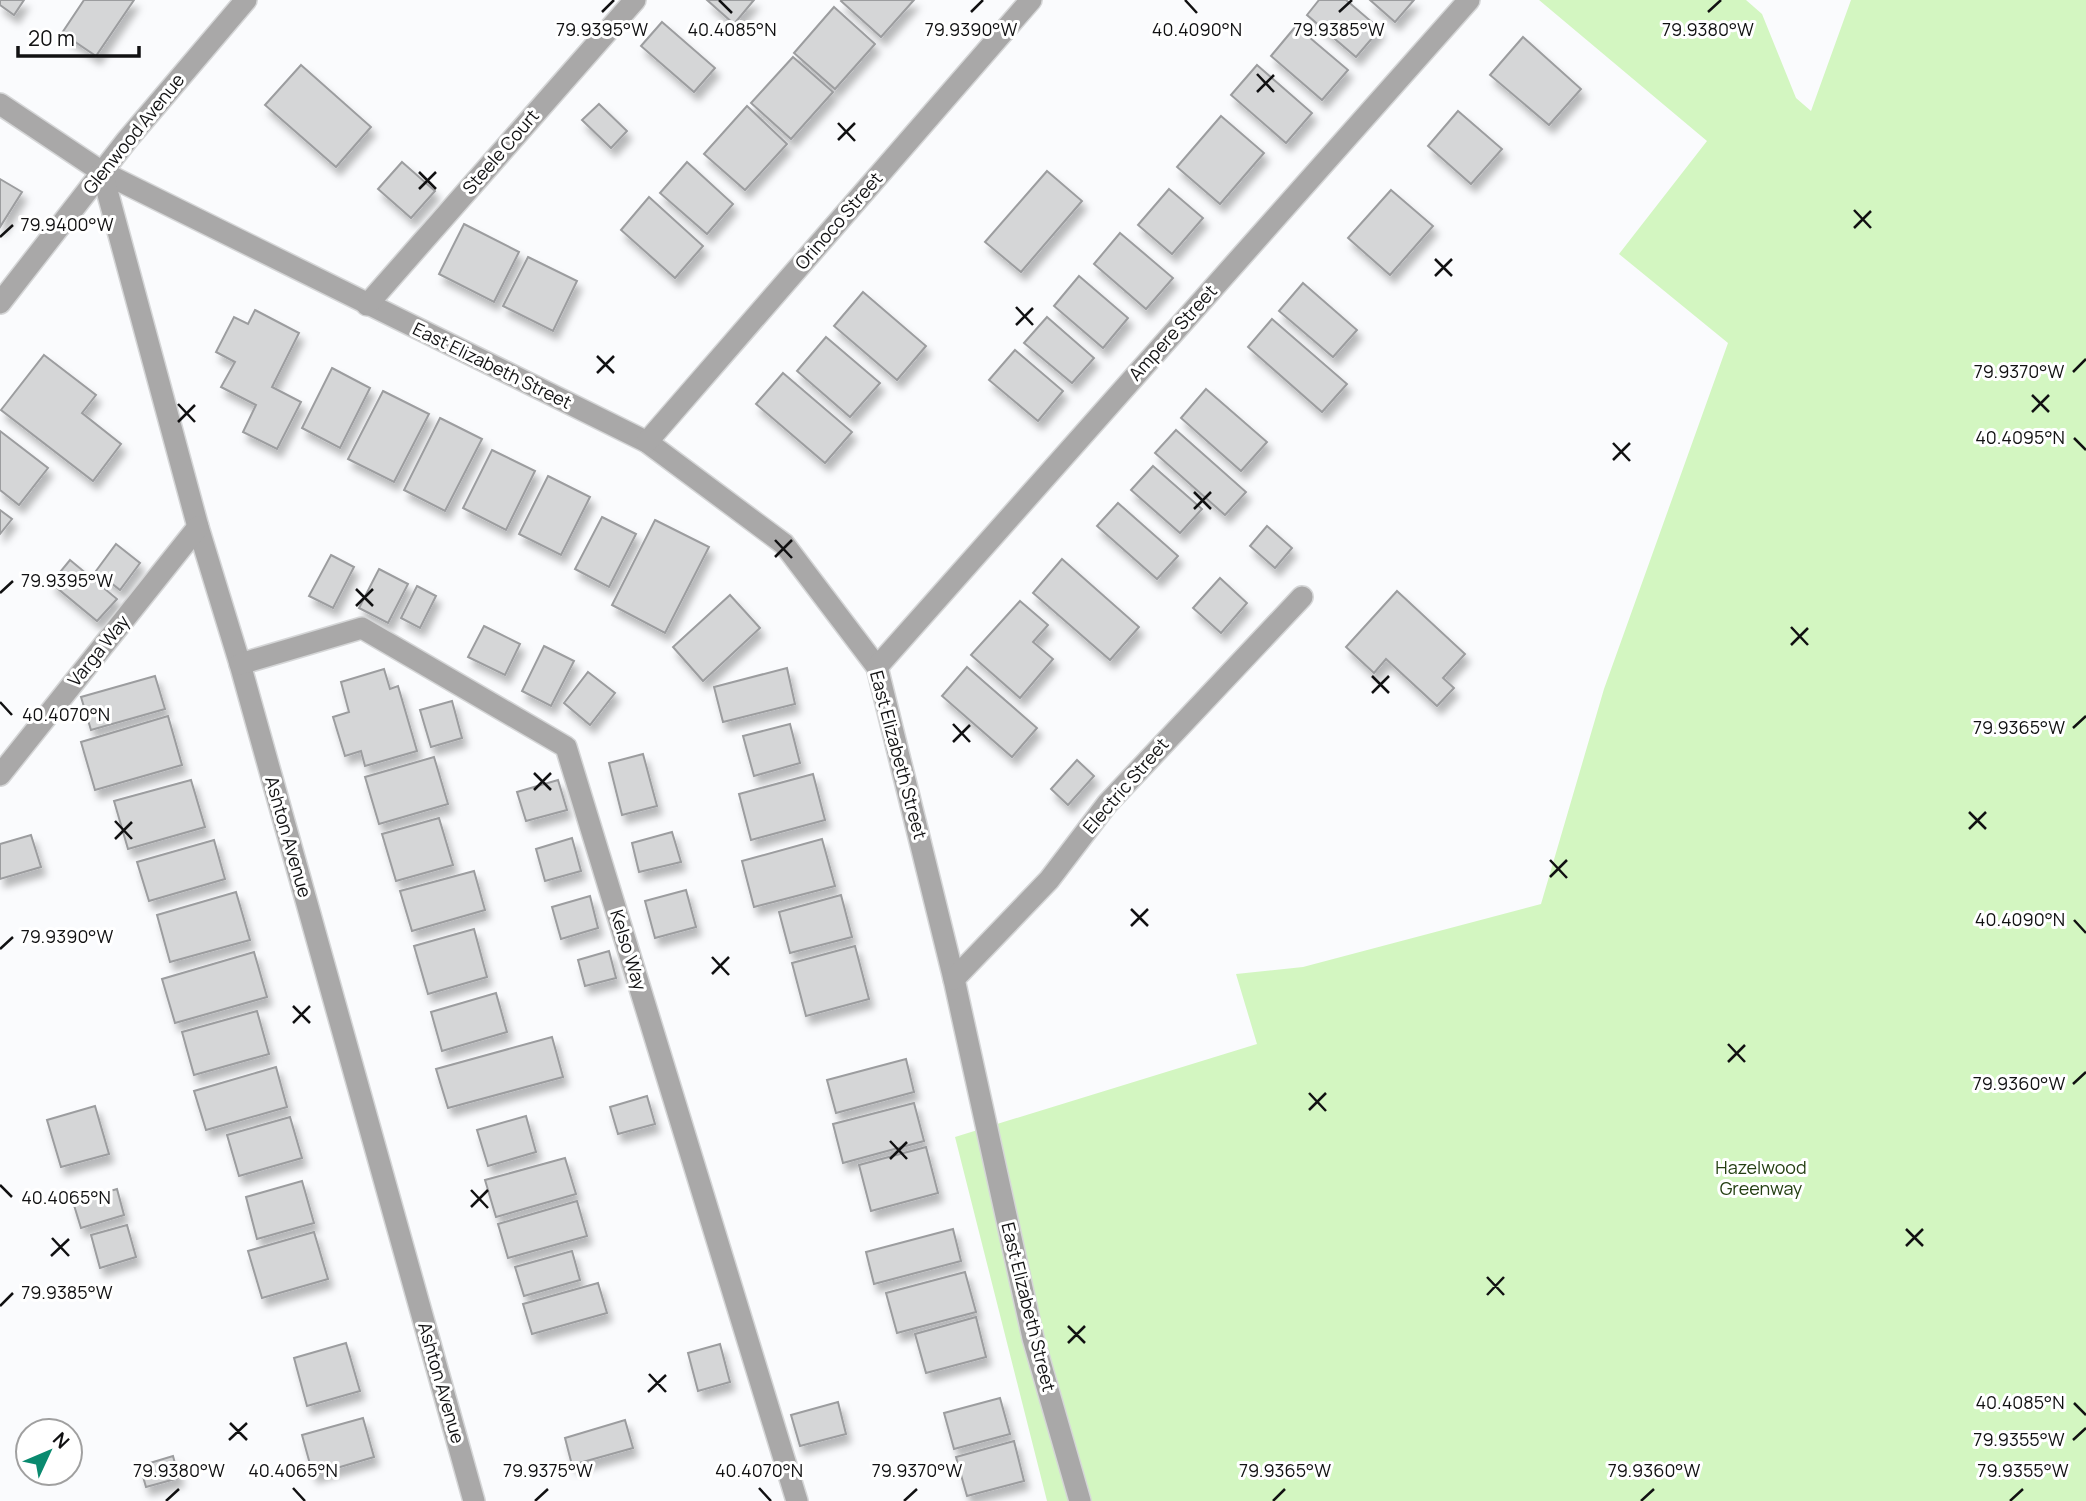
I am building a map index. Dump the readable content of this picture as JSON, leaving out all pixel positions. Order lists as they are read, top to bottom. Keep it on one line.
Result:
{"streets":{"street":["Glenwood Avenue","Steele Court","Orinoco Street","Ampere Street","East Elizabeth Street","Varga Way","Electric Street","Ashton Avenue","Kelso Way"]},"crossings":[["Glenwood Avenue","East Elizabeth Street"],["Glenwood Avenue","Ashton Avenue"],["Steele Court","East Elizabeth Street"],["Orinoco Street","East Elizabeth Street"],["Ampere Street","East Elizabeth Street"],["East Elizabeth Street","Electric Street"],["East Elizabeth Street","Ashton Avenue"],["Varga Way","Ashton Avenue"],["Ashton Avenue","Kelso Way"]],"parks":["Hazelwood Greenway"],"scale_bar":"20 m","north":"top right","coordinates":["79.9395°W","79.9390°W","79.9385°W","79.9380°W","40.4085°N","40.4090°N","79.9400°W","79.9370°W","40.4095°N","40.4070°N","79.9365°W","79.9360°W","40.4065°N","79.9355°W","79.9375°W"]}
